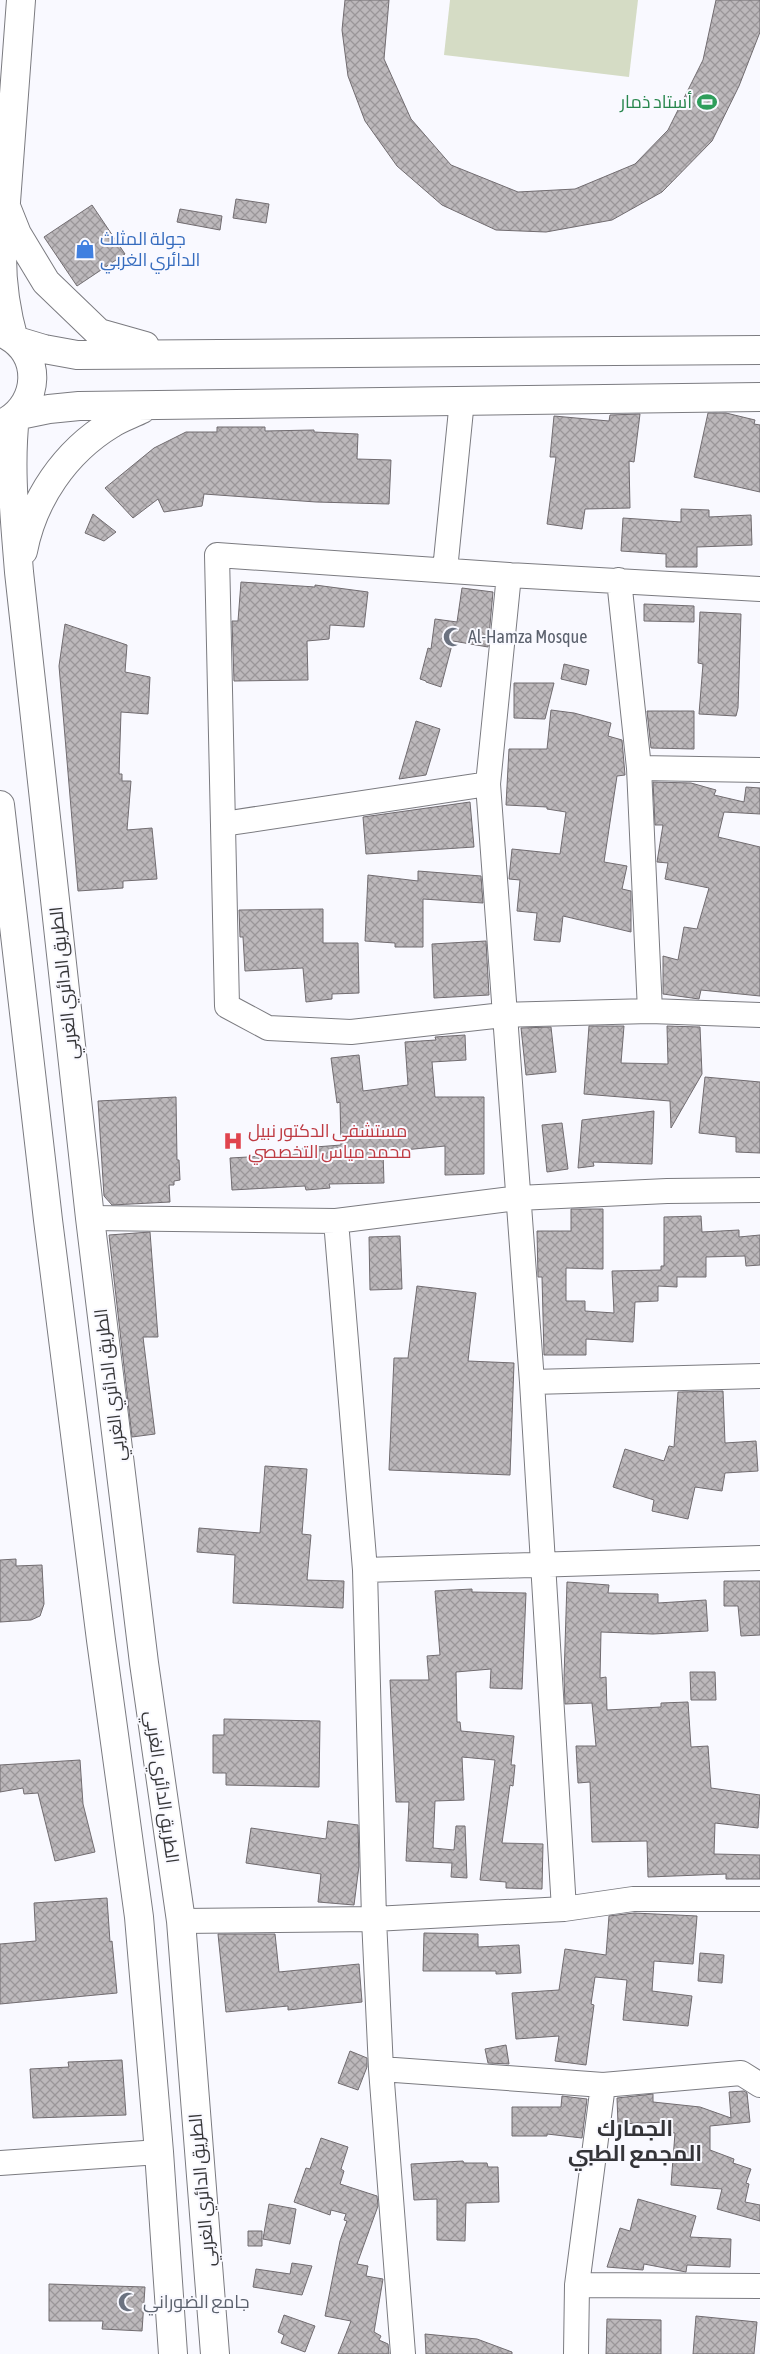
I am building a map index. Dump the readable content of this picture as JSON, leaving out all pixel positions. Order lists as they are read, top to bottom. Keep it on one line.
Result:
{"streets":{"main road":["الطريق الدائري الغربي"]},"districts":["الجمارك المجمع الطبي"],"places":{"sports":["أستاد ذمار"],"shop":["جولة المثلث الدائري الغربي"],"mosque":["Al-Hamza Mosque","جامع الضوراني"],"hospital":["مستشفى الدكتور نبيل محمد مياس التخصصي"]}}
